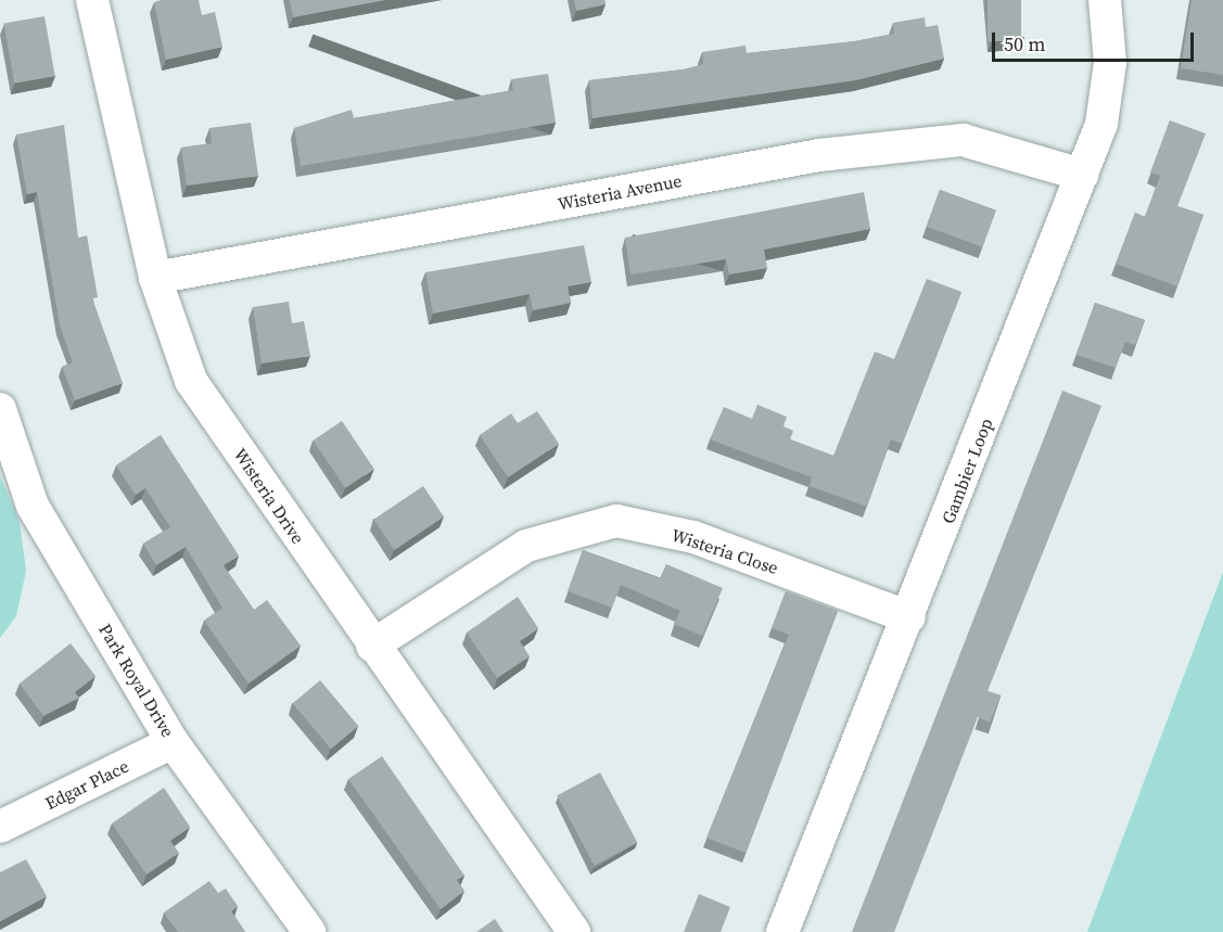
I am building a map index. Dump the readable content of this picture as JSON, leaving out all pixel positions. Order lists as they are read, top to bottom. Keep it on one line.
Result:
{"streets":{"street":["Wisteria Avenue","Gambier Loop","Wisteria Drive","Wisteria Close","Park Royal Drive","Edgar Place"]},"crossings":[["Wisteria Avenue","Gambier Loop"],["Wisteria Avenue","Wisteria Drive"],["Gambier Loop","Wisteria Close"],["Wisteria Drive","Wisteria Close"],["Park Royal Drive","Edgar Place"]],"scale_bar":"50 m"}
